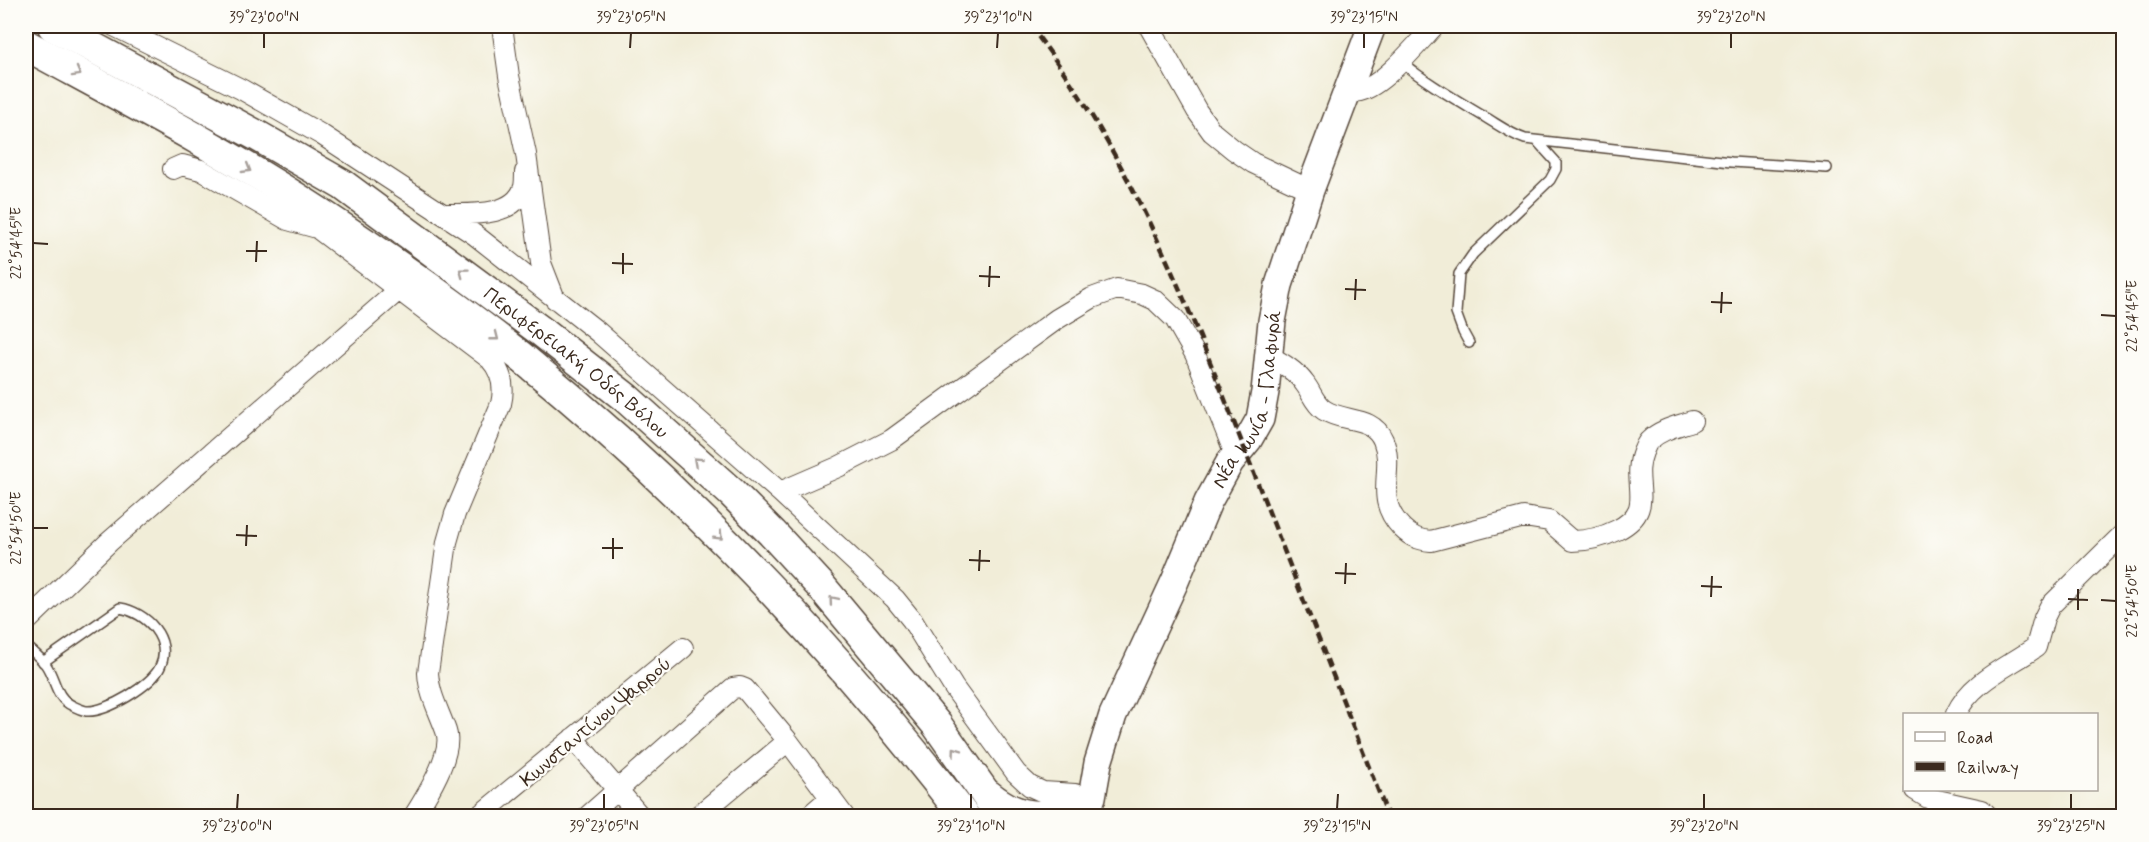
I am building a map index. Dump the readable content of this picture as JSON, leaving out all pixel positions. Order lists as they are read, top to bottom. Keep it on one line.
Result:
{"streets":{"main road":["Περιφερειακή Οδός Βόλου","Νέα Ιωνία - Γλαφυρά"],"street":["Κωνσταντίνου Ψαρρού"]},"legend":["Road","Railway"],"coordinates":["39°23'00\"N","39°23'05\"N","39°23'10\"N","39°23'15\"N","39°23'20\"N","22°54'45\"E","22°54'50\"E","39°23'25\"N"]}
